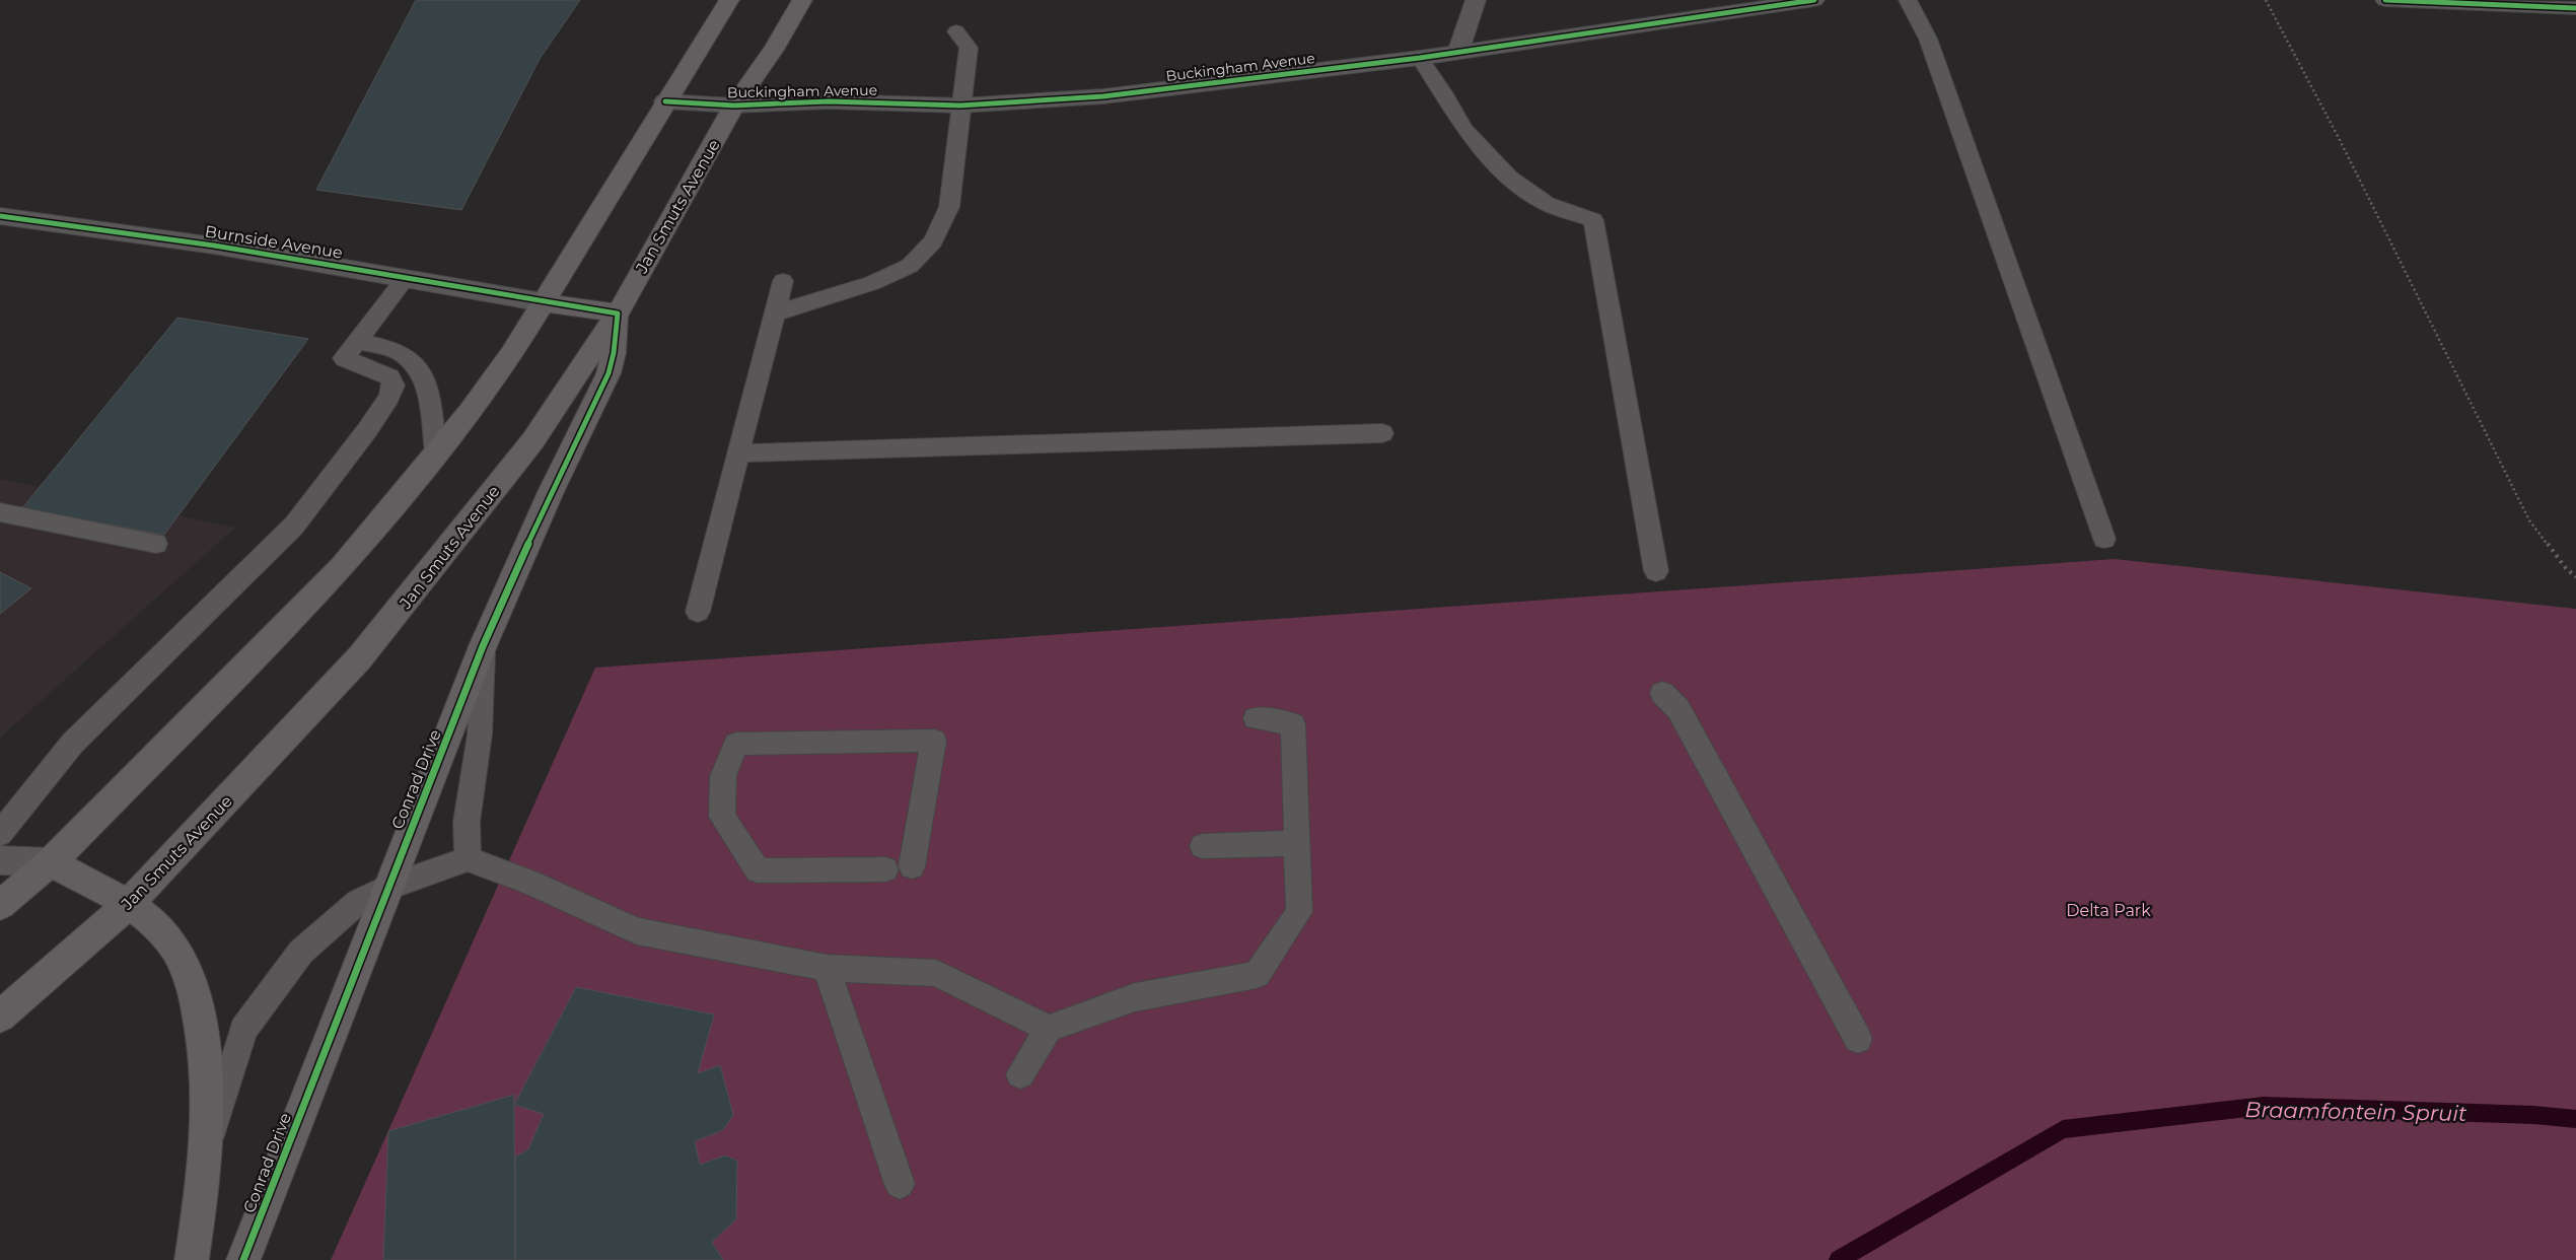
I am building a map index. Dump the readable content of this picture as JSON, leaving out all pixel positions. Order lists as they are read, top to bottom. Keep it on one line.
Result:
{"streets":{"main road":["Jan Smuts Avenue","Conrad Drive"],"street":["Buckingham Avenue","Burnside Avenue"]},"crossings":[["Buckingham Avenue","Jan Smuts Avenue"],["Jan Smuts Avenue","Conrad Drive"]],"water":["Braamfontein Spruit"],"parks":["Delta Park"]}
